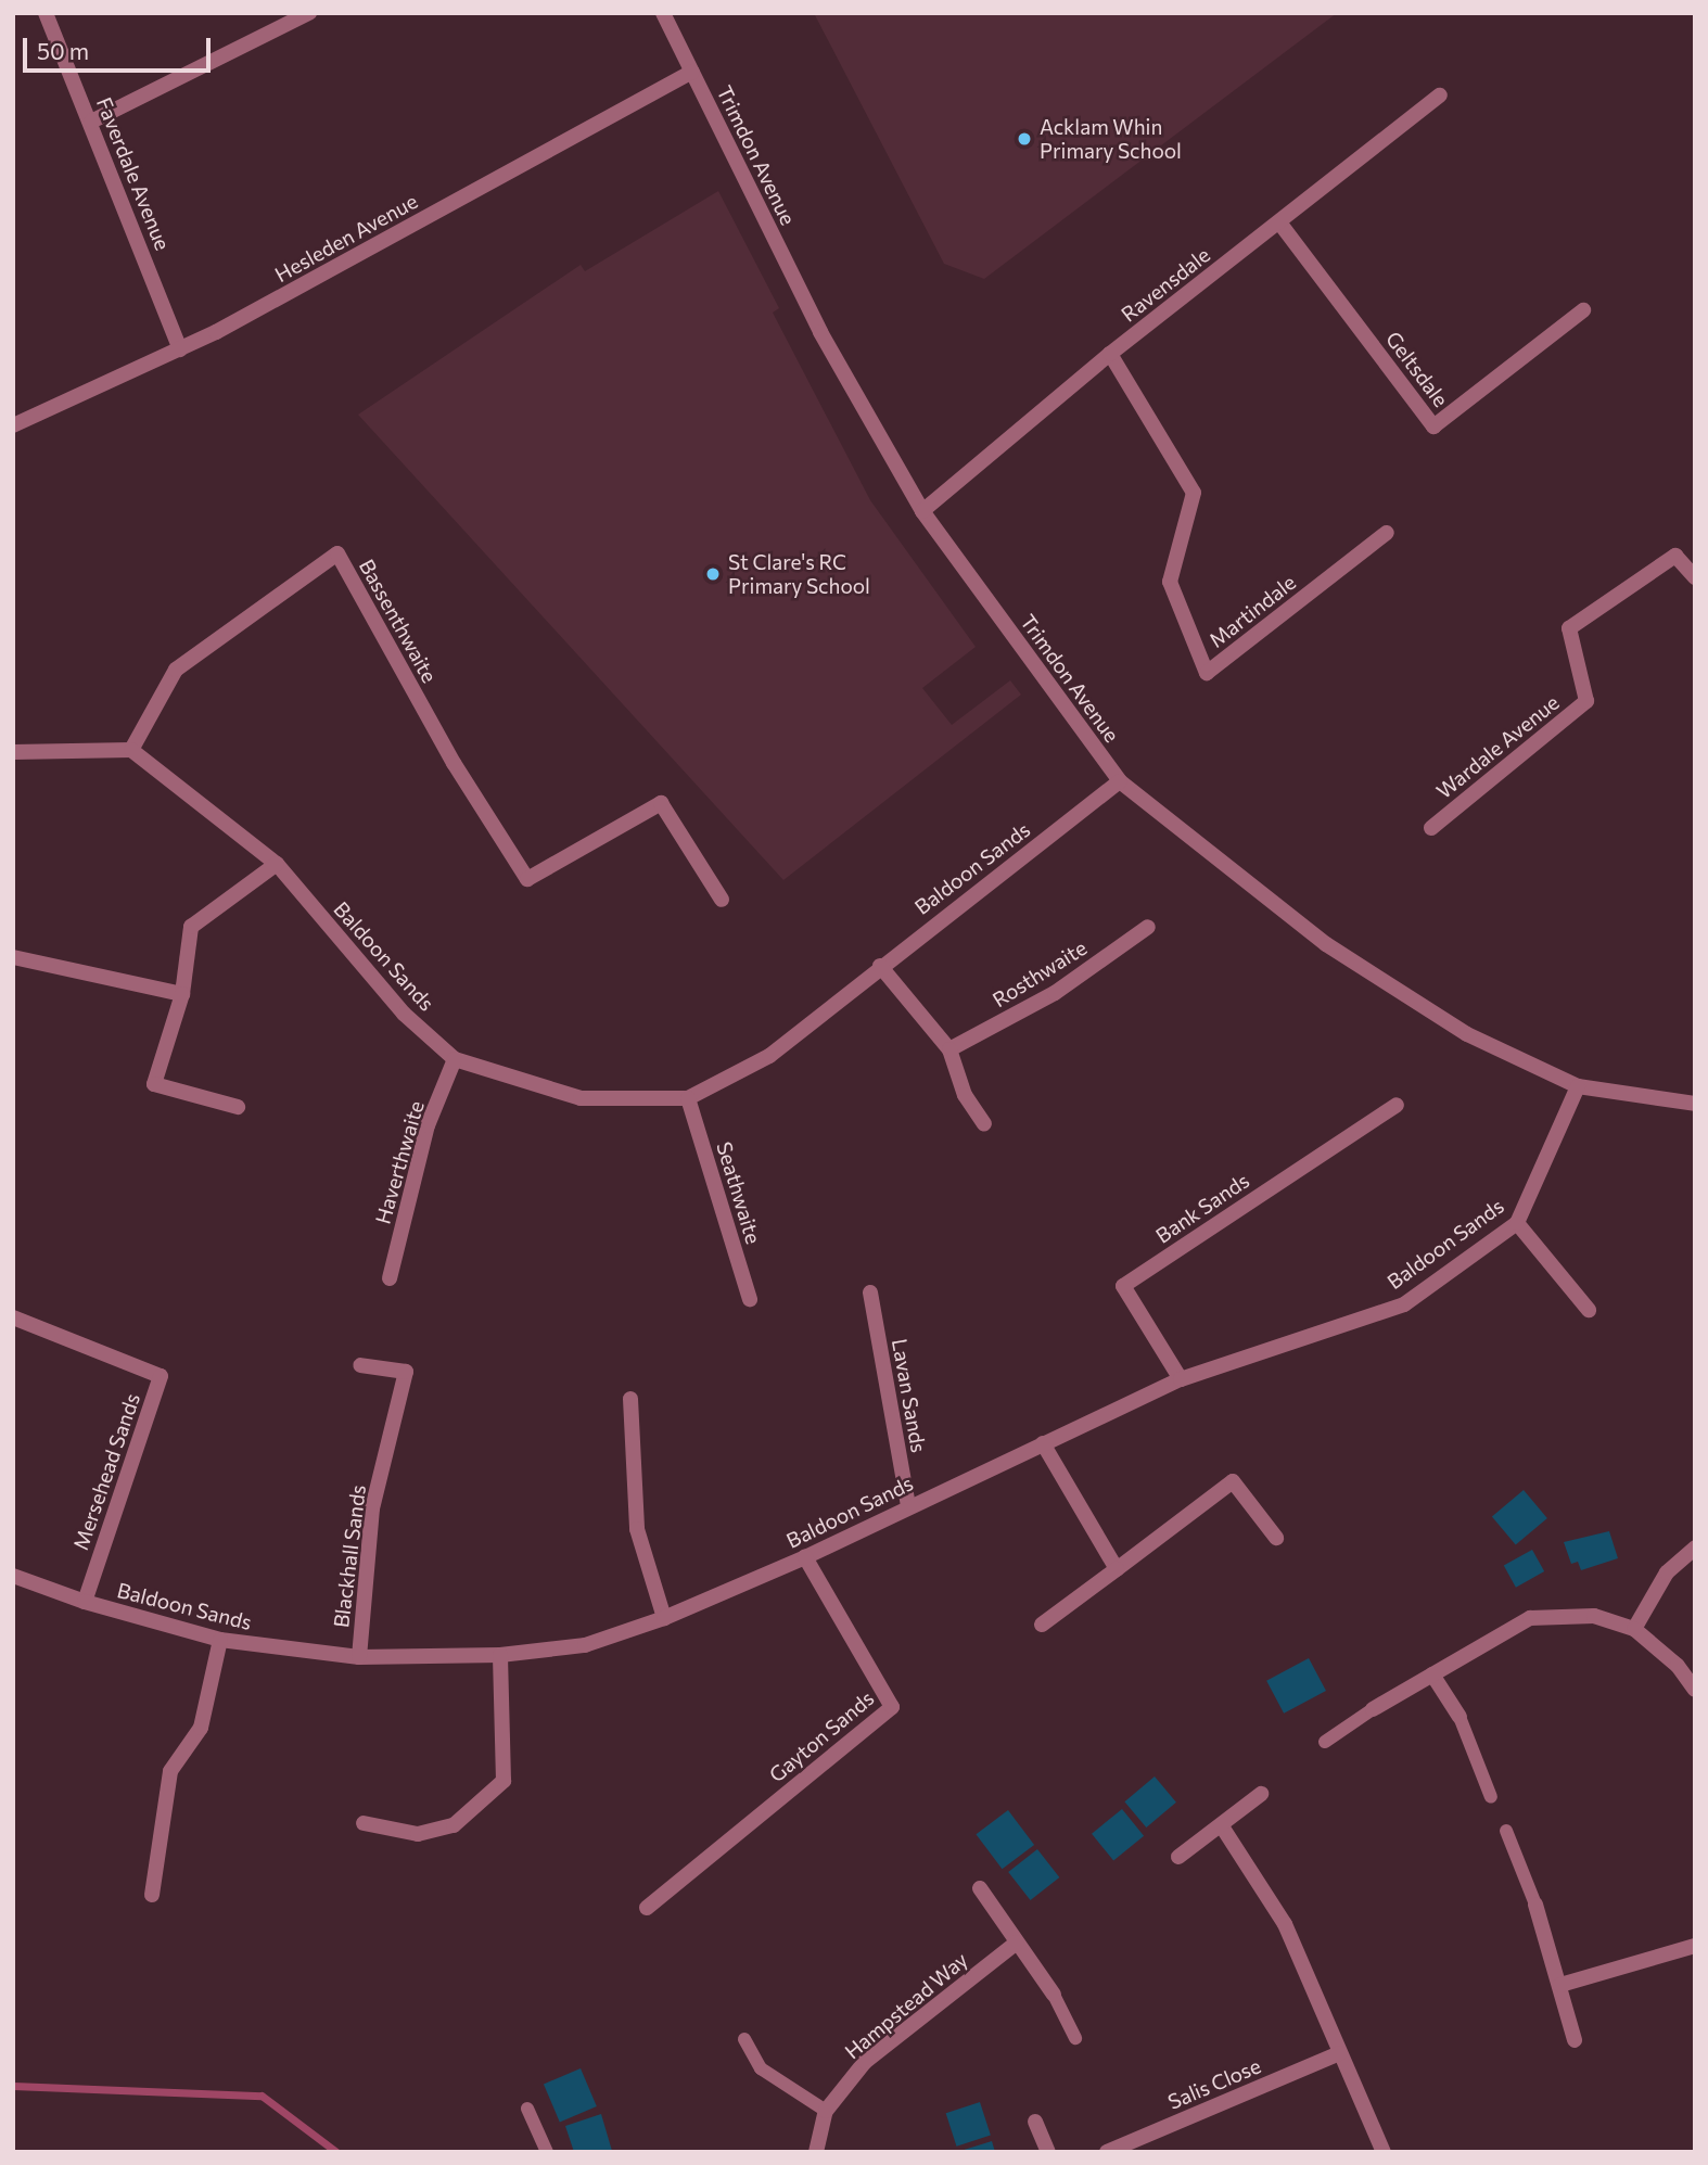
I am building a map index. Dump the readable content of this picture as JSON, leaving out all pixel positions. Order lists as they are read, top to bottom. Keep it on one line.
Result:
{"streets":{"street":["Trimdon Avenue","Faverdale Avenue","Hesleden Avenue","Ravensdale","Geltsdale","Martindale","Bassenthwaite","Wardale Avenue","Baldoon Sands","Rosthwaite","Haverthwaite","Seathwaite","Bank Sands","Lavan Sands","Mersehead Sands","Blackhall Sands","Gayton Sands","Hampstead Way","Salis Close"]},"crossings":[["Trimdon Avenue","Hesleden Avenue"],["Trimdon Avenue","Ravensdale"],["Trimdon Avenue","Baldoon Sands"],["Faverdale Avenue","Hesleden Avenue"],["Ravensdale","Geltsdale"],["Ravensdale","Martindale"],["Bassenthwaite","Baldoon Sands"],["Baldoon Sands","Haverthwaite"],["Baldoon Sands","Seathwaite"],["Baldoon Sands","Bank Sands"],["Baldoon Sands","Lavan Sands"],["Baldoon Sands","Mersehead Sands"],["Baldoon Sands","Blackhall Sands"],["Baldoon Sands","Gayton Sands"]],"places":["Acklam Whin Primary School","St Clare's RC Primary School"],"scale_bar":"50 m"}
